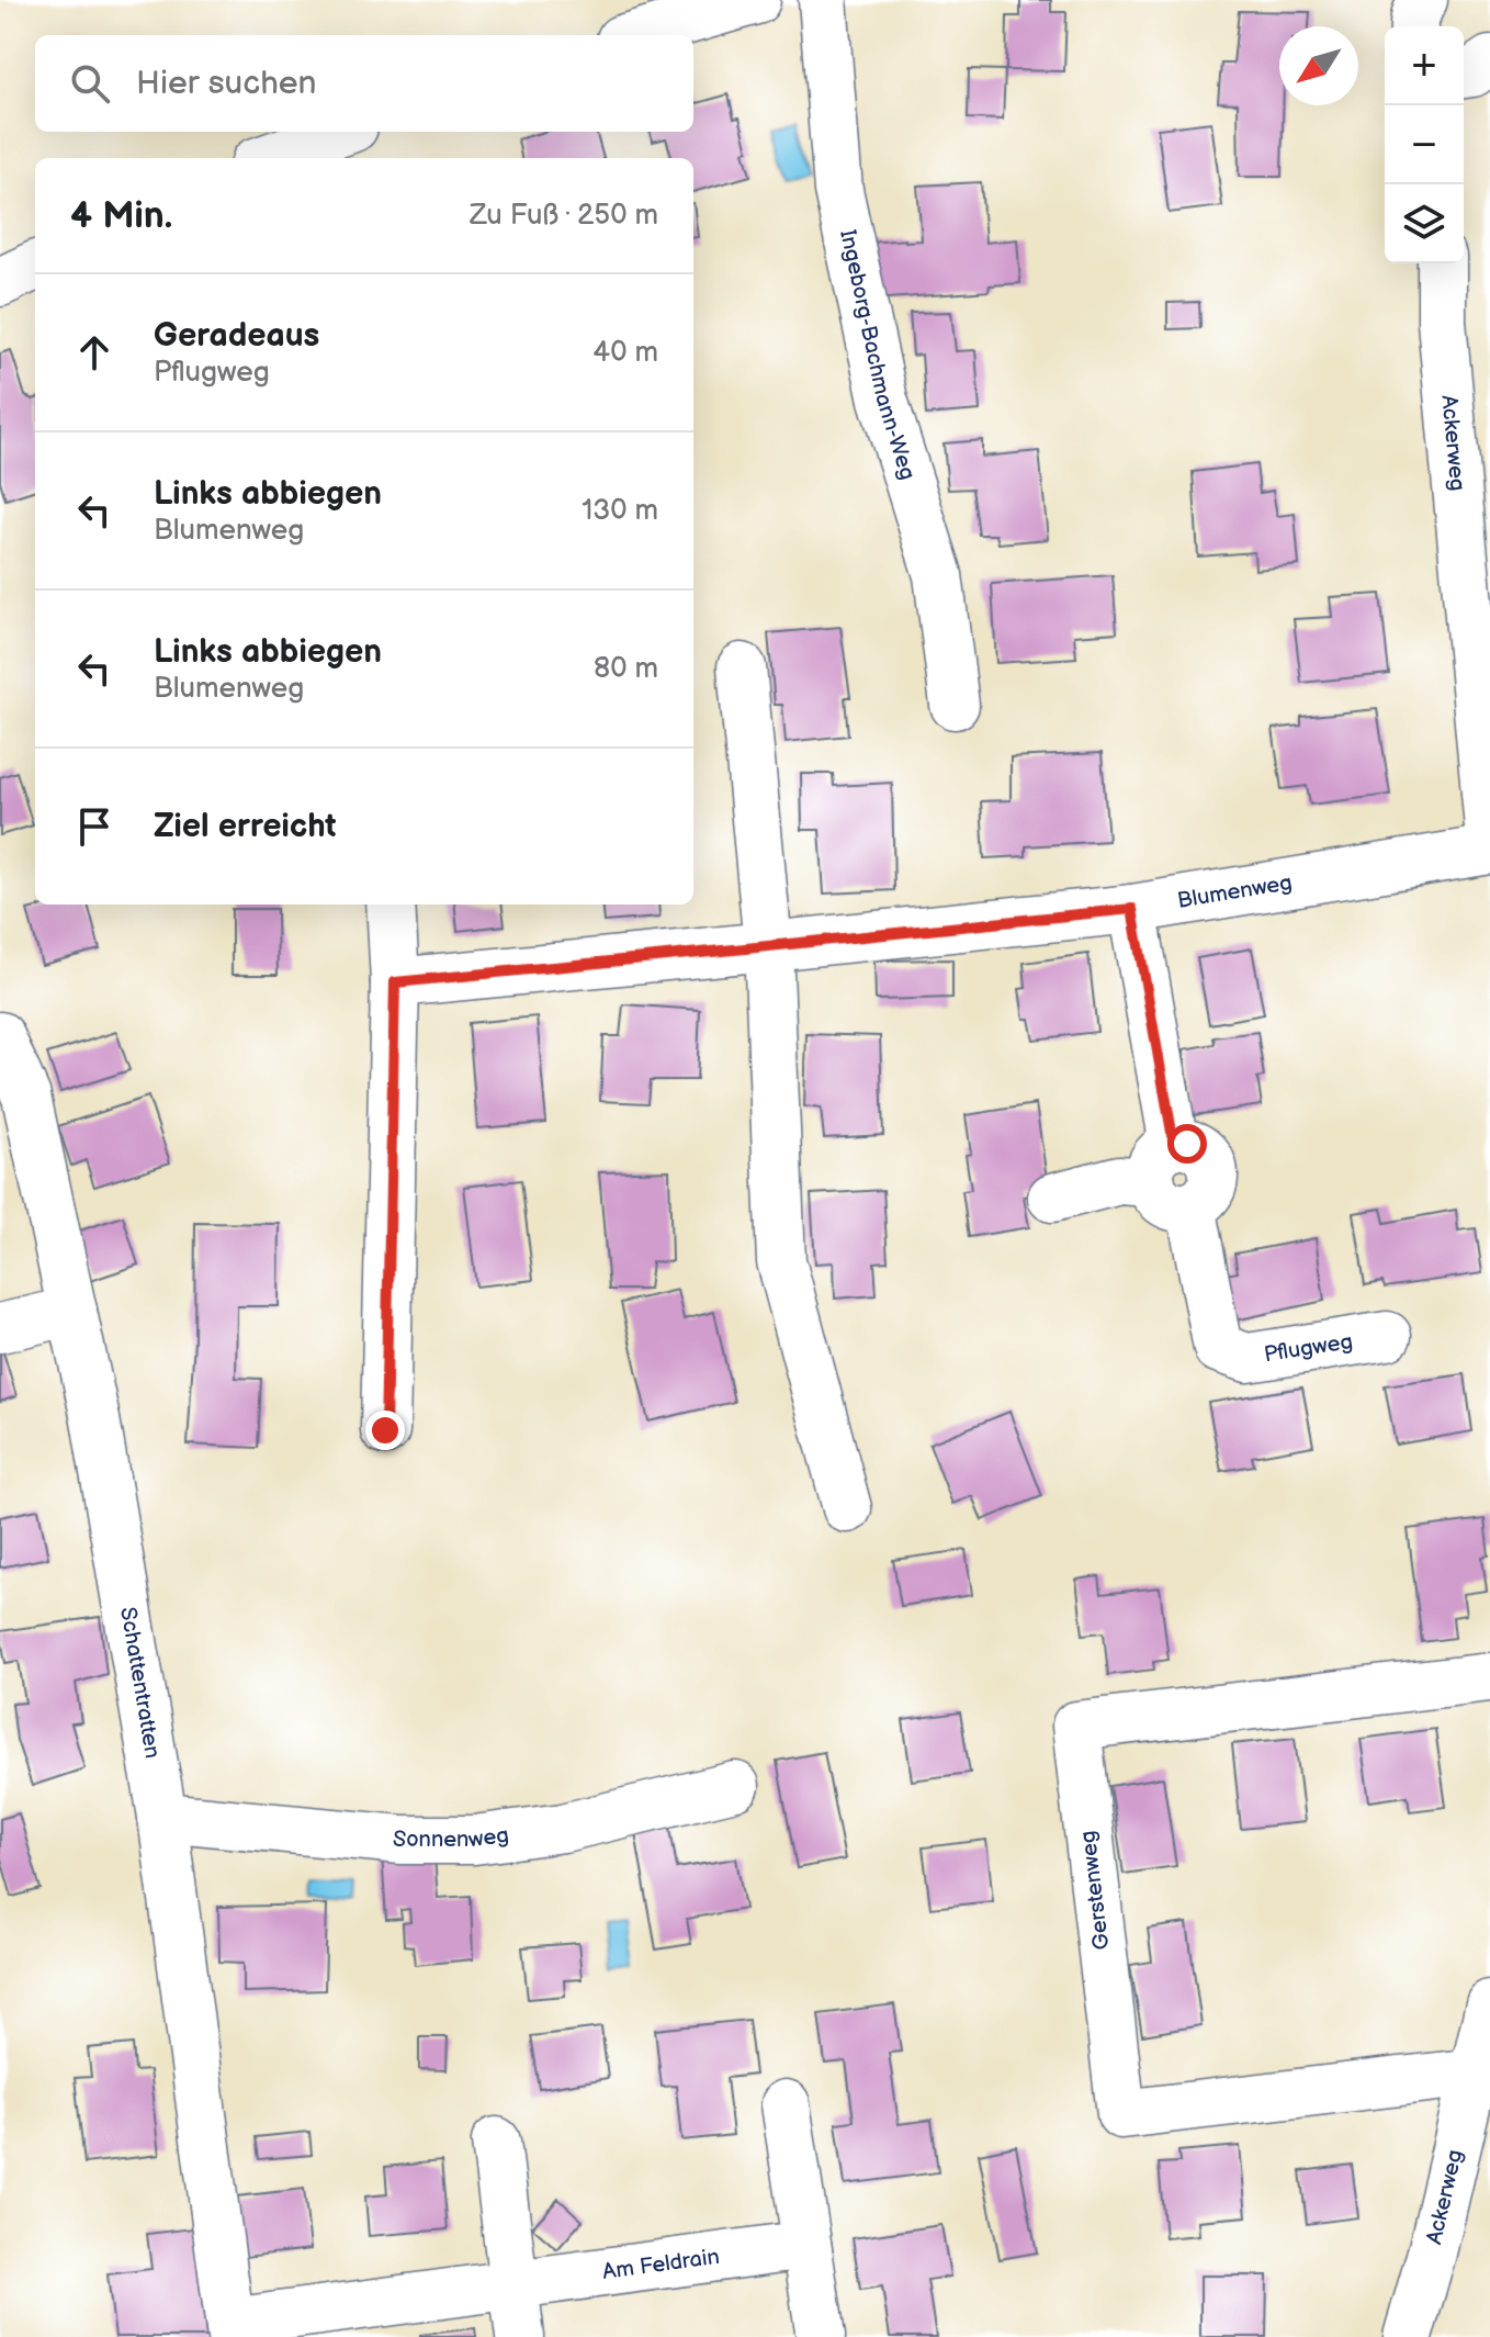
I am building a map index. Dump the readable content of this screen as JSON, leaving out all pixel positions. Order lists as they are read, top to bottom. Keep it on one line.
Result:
{"streets":{"street":["Ingeborg-Bachmann-Weg","Ackerweg","Blumenweg","Pflugweg","Schattentratten","Sonnenweg","Gerstenweg","Am Feldrain"]},"crossings":[["Ackerweg","Gerstenweg"],["Blumenweg","Pflugweg"],["Schattentratten","Sonnenweg"],["Schattentratten","Am Feldrain"]],"north":"bottom left","page":{"map_buttons":["+","−"],"search":"Hier suchen","heading":["4 Min.","Zu Fuß · 250 m"],"list":[["Geradeaus","Pflugweg","40 m"],["Links abbiegen","Blumenweg","130 m"],["Links abbiegen","Blumenweg","80 m"],"Ziel erreicht"]}}
